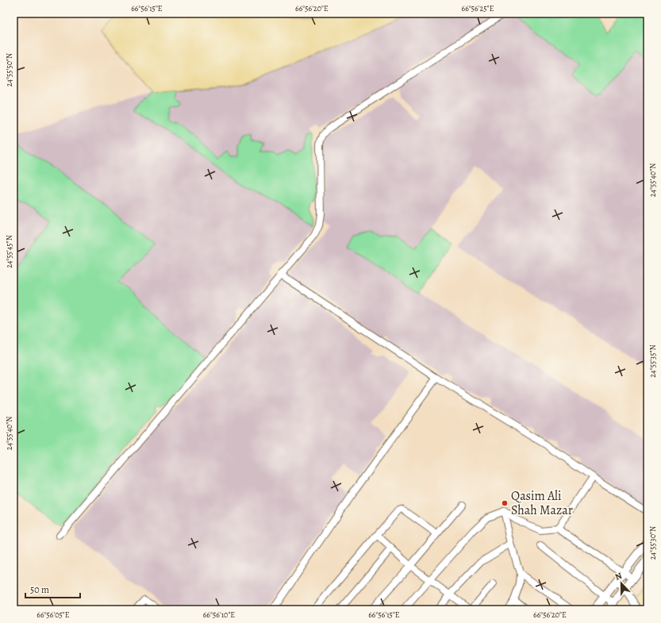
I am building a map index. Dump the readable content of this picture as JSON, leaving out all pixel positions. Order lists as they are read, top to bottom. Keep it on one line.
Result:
{"places":["Qasim Ali Shah Mazar"],"scale_bar":"50 m","north":"top","coordinates":["66°56'15\"E","66°56'20\"E","66°56'25\"E","24°55'50\"N","24°55'40\"N","24°55'45\"N","24°55'35\"N","24°55'30\"N","66°56'05\"E","66°56'10\"E"]}
